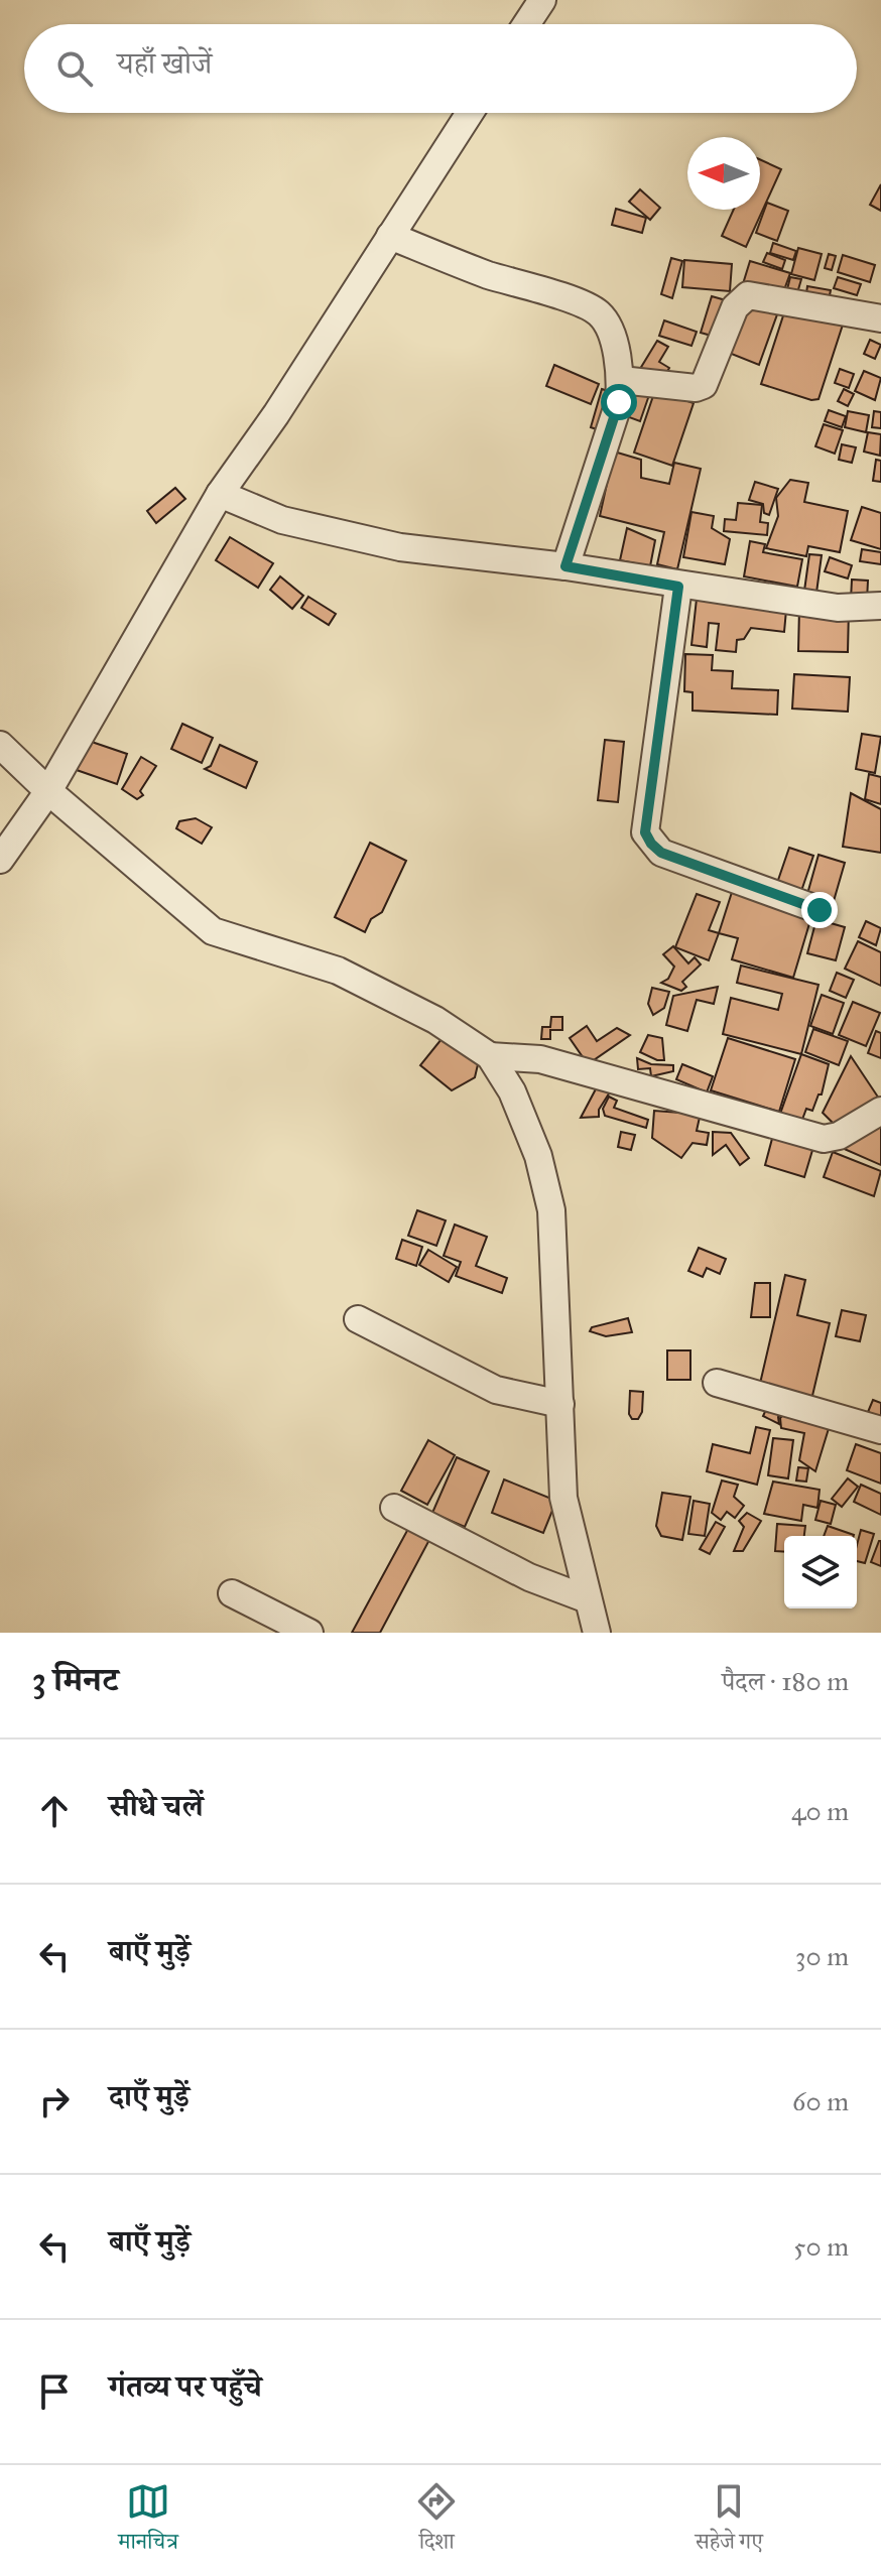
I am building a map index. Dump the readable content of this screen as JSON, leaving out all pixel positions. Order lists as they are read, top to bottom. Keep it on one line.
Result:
{"north":"left","page":{"search":"यहाँ खोजें","heading":["3 मिनट","पैदल · 180 m"],"list":[["सीधे चलें","40 m"],["बाएँ मुड़ें","30 m"],["दाएँ मुड़ें","60 m"],["बाएँ मुड़ें","50 m"],"गंतव्य पर पहुँचे"],"nav":["मानचित्र","दिशा","सहेजे गए"]}}
